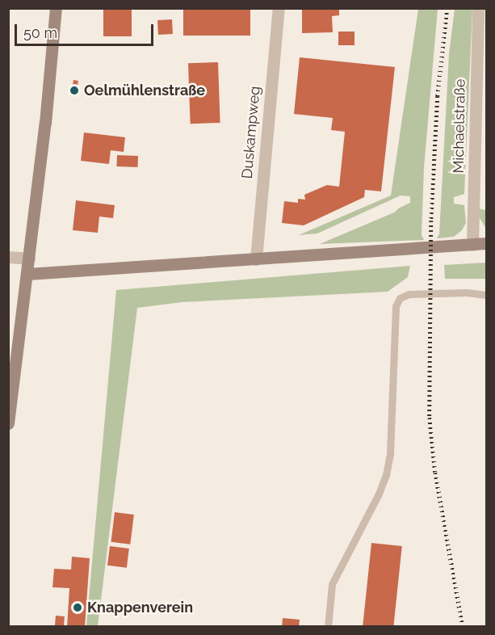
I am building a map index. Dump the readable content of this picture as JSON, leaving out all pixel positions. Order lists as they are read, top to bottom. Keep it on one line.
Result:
{"streets":{"street":["Michaelstraße","Duskampweg"]},"places":["Oelmühlenstraße","Knappenverein"],"scale_bar":"50 m"}
